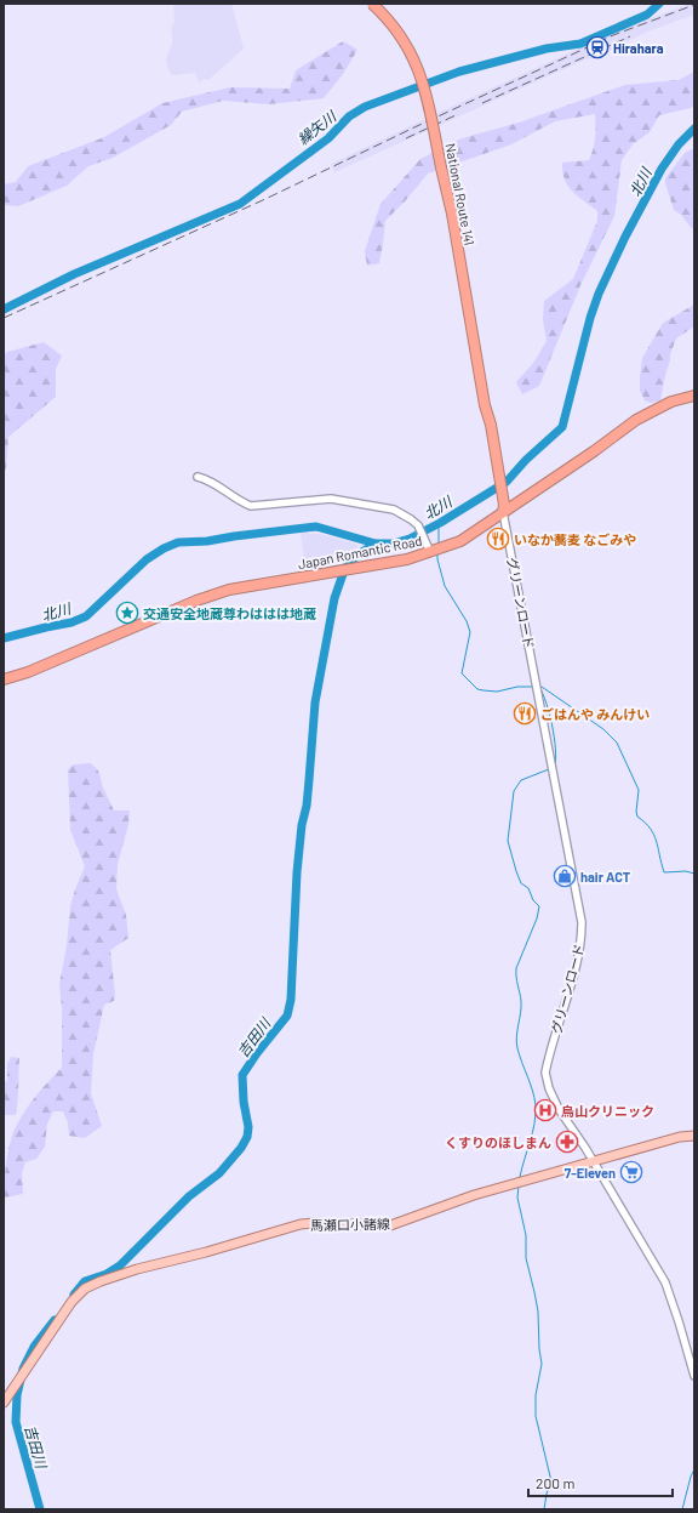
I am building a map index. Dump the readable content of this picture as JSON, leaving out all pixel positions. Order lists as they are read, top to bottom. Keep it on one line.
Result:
{"streets":{"highway":["National Route 141","Japan Romantic Road"],"main road":["馬瀬口小諸線"],"street":["グリーンロード"]},"crossings":[["National Route 141","Japan Romantic Road"],["National Route 141","グリーンロード"],["Japan Romantic Road","グリーンロード"],["グリーンロード","馬瀬口小諸線"]],"water":["繰矢川","北川","吉田川"],"places":{"station":["Hirahara"],"restaurant":["いなか蕎麦 なごみや","ごはんや みんけい"],"place":["交通安全地蔵尊わははは地蔵"],"shop":["hair ACT"],"hospital":["烏山クリニック"],"pharmacy":["くすりのほしまん"],"supermarket":["7-Eleven"]},"scale_bar":"200 m"}
